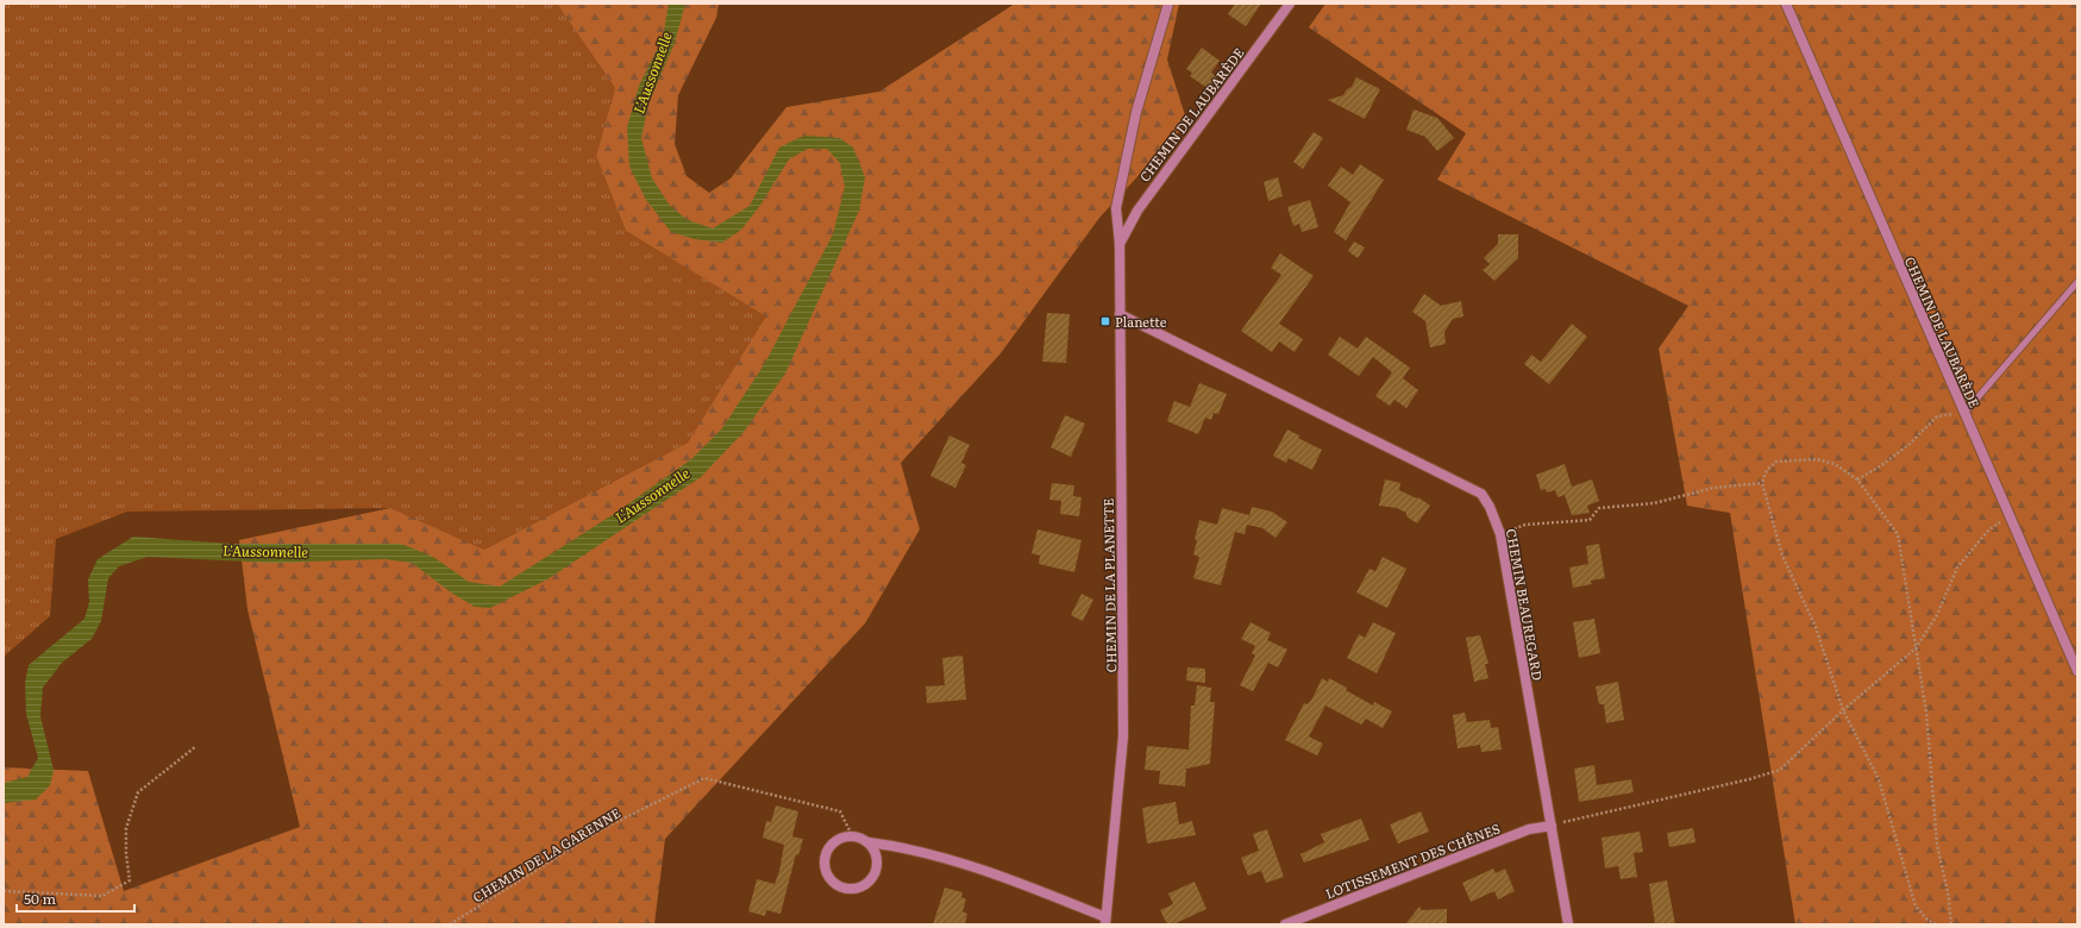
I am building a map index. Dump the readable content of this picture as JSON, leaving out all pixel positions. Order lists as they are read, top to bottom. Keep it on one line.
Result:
{"streets":{"street":["CHEMIN DE LAUBARÈDE","CHEMIN DE LA PLANETTE","CHEMIN BEAUREGARD","LOTISSEMENT DES CHÊNES"],"path":["CHEMIN DE LA GARENNE"]},"crossings":[["CHEMIN DE LAUBARÈDE","CHEMIN DE LA PLANETTE"],["CHEMIN DE LA PLANETTE","CHEMIN BEAUREGARD"],["CHEMIN BEAUREGARD","LOTISSEMENT DES CHÊNES"]],"water":["L'Aussonnelle"],"places":{"transit":["Planette"]},"scale_bar":"50 m"}
